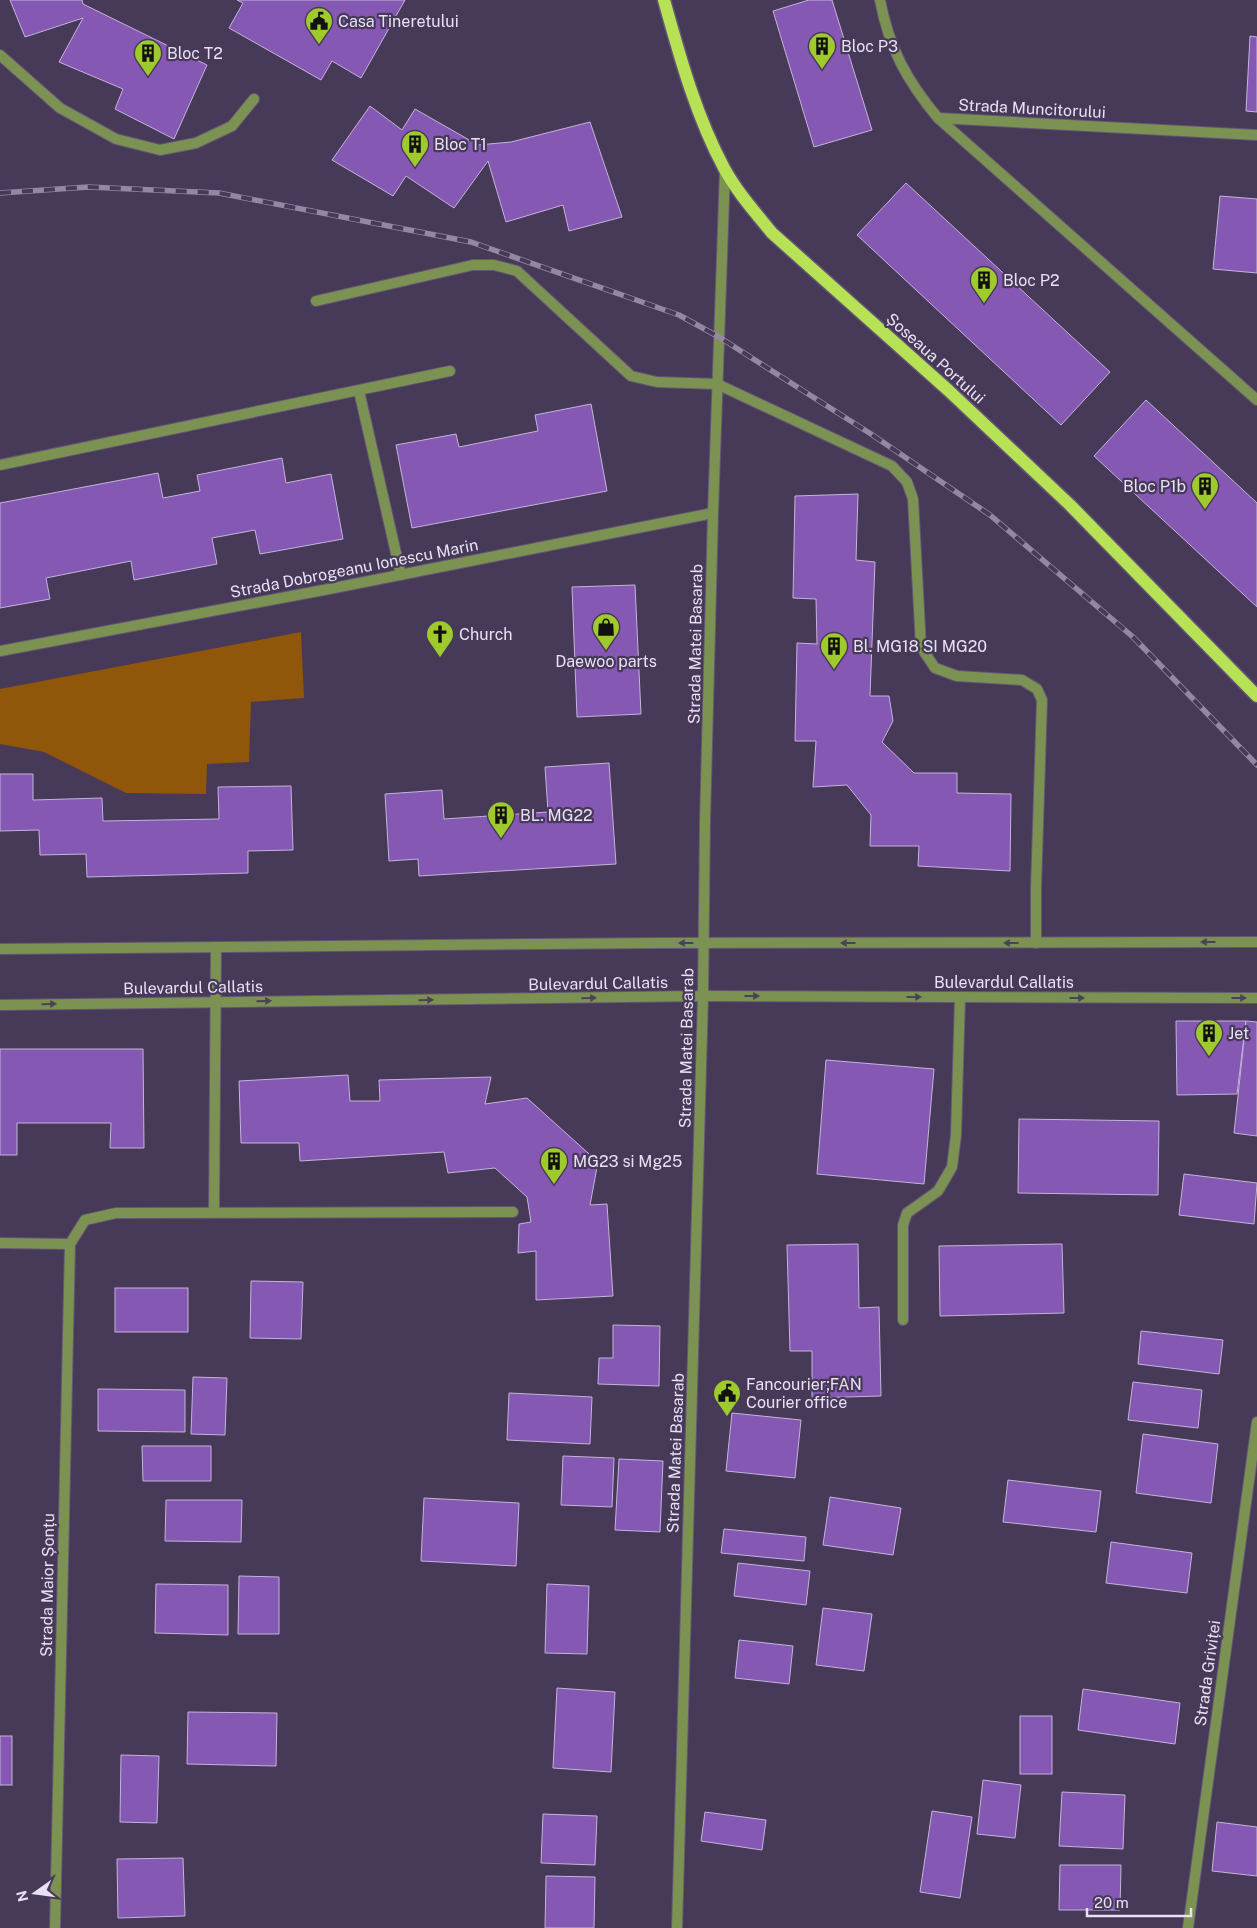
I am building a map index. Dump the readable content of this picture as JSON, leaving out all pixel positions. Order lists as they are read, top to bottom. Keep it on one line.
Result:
{"streets":{"main road":["Șoseaua Portului"],"street":["Strada Muncitorului","Strada Dobrogeanu Ionescu Marin","Strada Matei Basarab","Bulevardul Callatis","Strada Maior Șonțu","Strada Griviței"]},"crossings":[["Șoseaua Portului","Strada Matei Basarab"],["Strada Dobrogeanu Ionescu Marin","Strada Matei Basarab"],["Strada Matei Basarab","Bulevardul Callatis"]],"places":{"public building":["Casa Tineretului","Fancourier;FAN Courier office"],"building":["Bloc P3","Bloc T2","Bloc T1","Bloc P2","Bloc P1b","Bl. MG18 SI MG20","BL. MG22","Jet","MG23 si Mg25"],"shop":["Daewoo parts"],"church":["Church"]},"scale_bar":"20 m","north":"left"}
